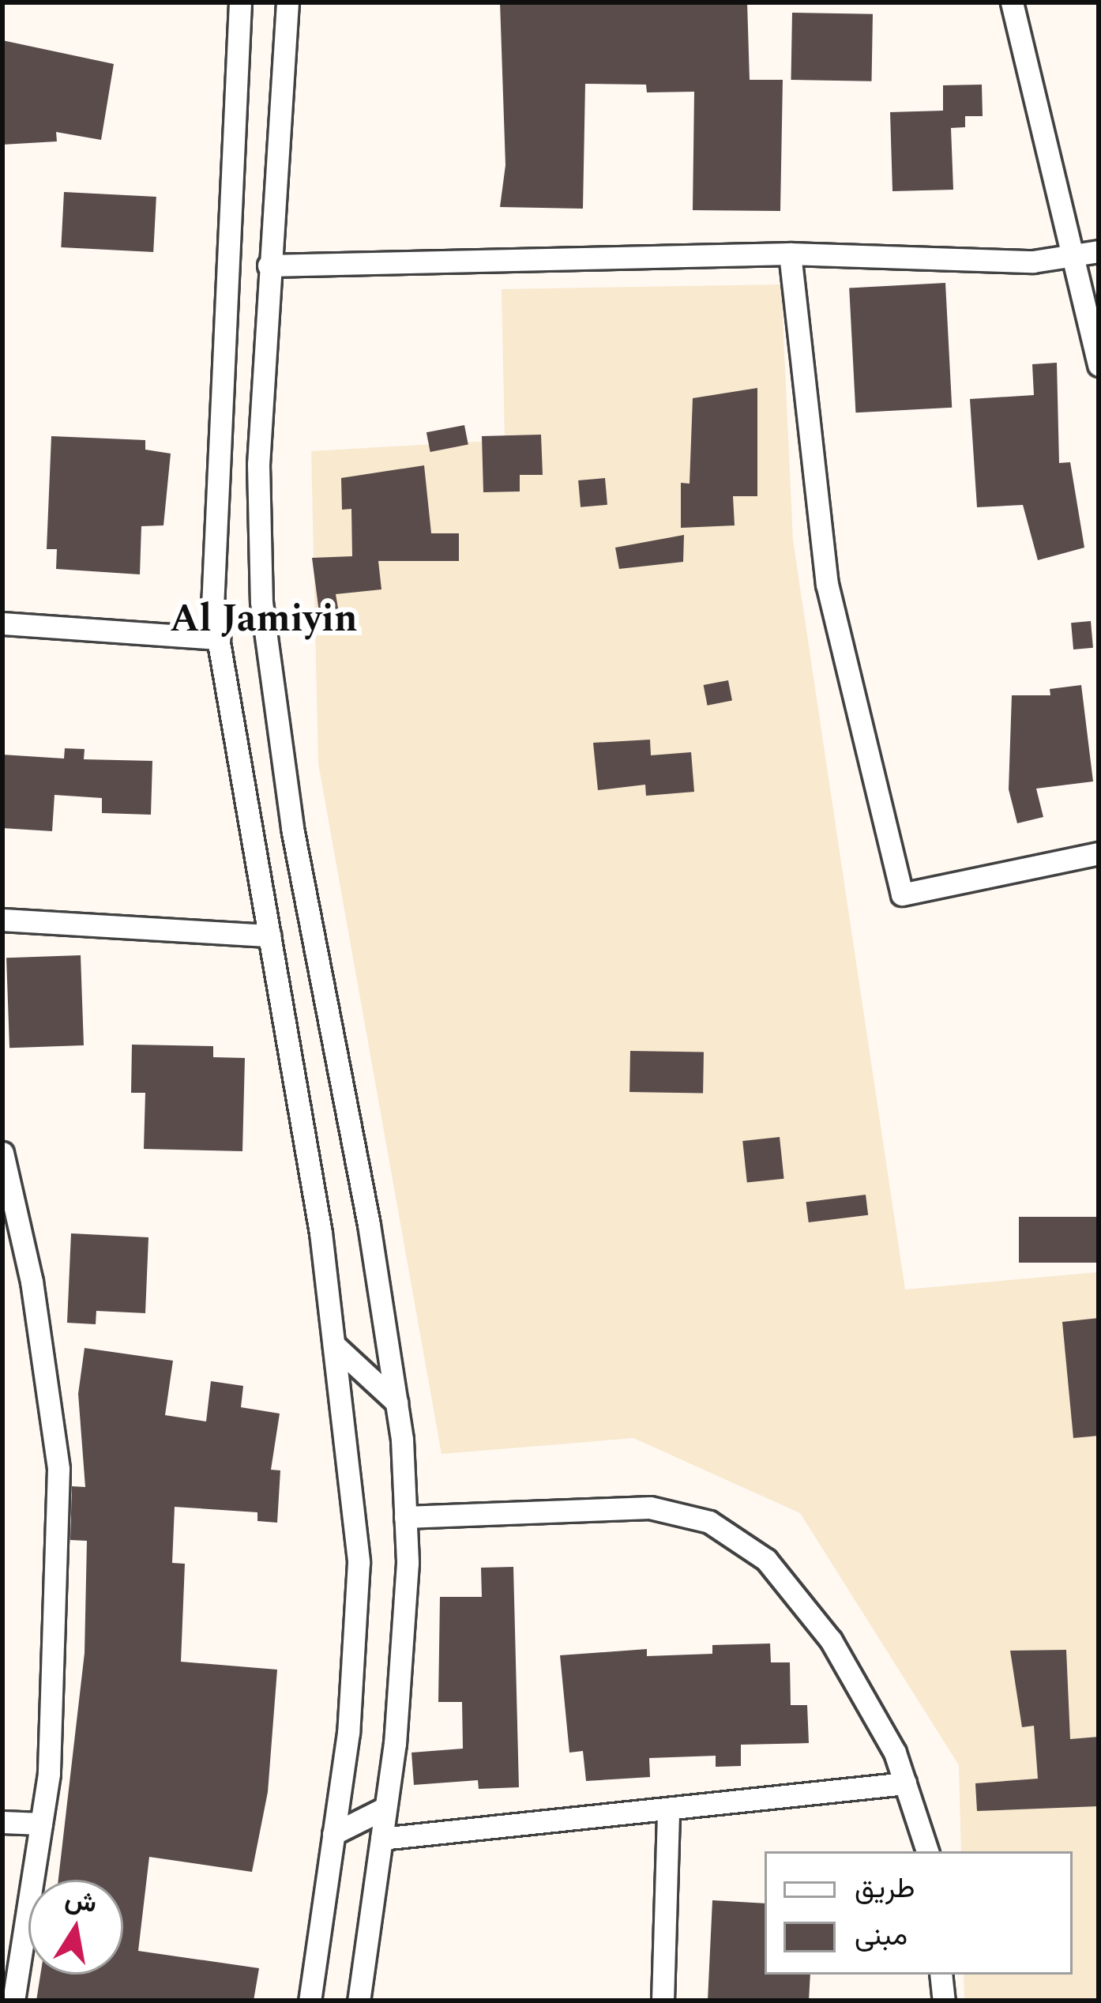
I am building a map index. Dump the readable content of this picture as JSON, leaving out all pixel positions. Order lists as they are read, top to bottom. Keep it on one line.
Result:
{"districts":["Al Jamiyin"],"legend":["طريق","مبنى"],"north":"top"}
